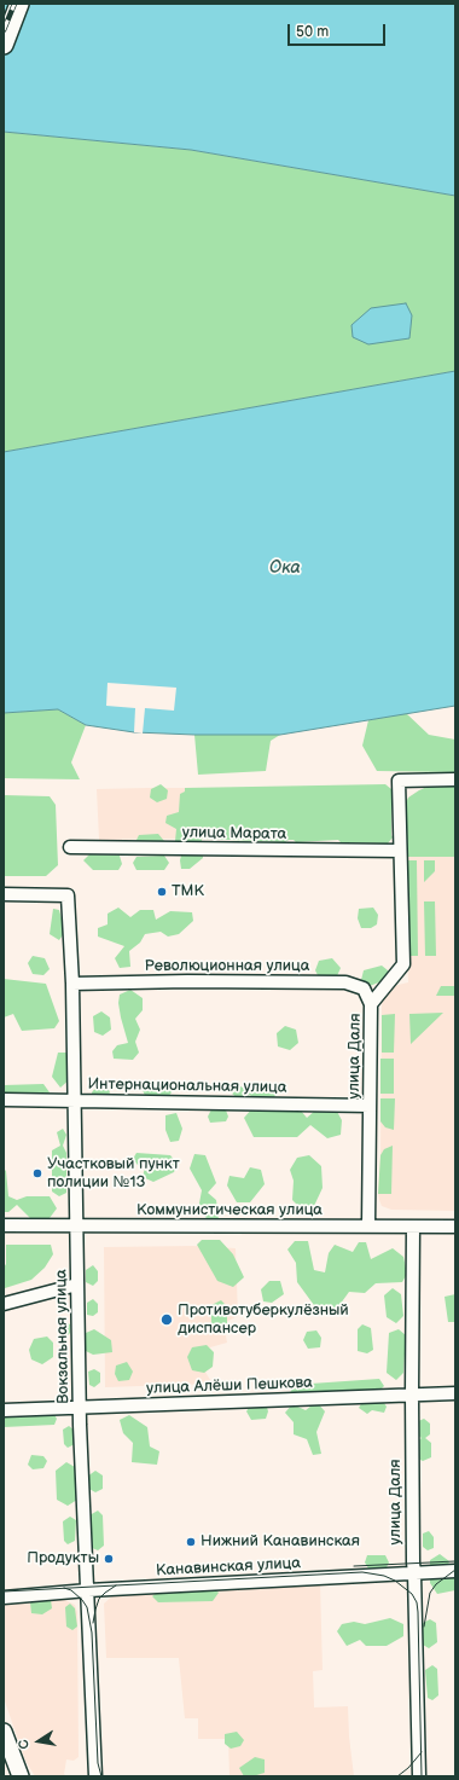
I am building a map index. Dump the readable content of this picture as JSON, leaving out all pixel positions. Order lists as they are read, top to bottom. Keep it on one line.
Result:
{"streets":{"street":["улица Марата","Революционная улица","улица Даля","Интернациональная улица","Коммунистическая улица","Вокзальная улица","улица Алёши Пешкова","Канавинская улица"]},"crossings":[["улица Марата","улица Даля"],["Революционная улица","улица Даля"],["Революционная улица","Вокзальная улица"],["улица Даля","Интернациональная улица"],["улица Даля","Коммунистическая улица"],["улица Даля","улица Алёши Пешкова"],["улица Даля","Канавинская улица"],["Интернациональная улица","Вокзальная улица"],["Коммунистическая улица","Вокзальная улица"],["Вокзальная улица","улица Алёши Пешкова"],["Вокзальная улица","Канавинская улица"]],"water":["Ока"],"places":["ТМК","Участковый пункт полиции №13","Противотуберкулёзный диспансер","Нижний Канавинская","Продукты"],"scale_bar":"50 m","north":"left"}
